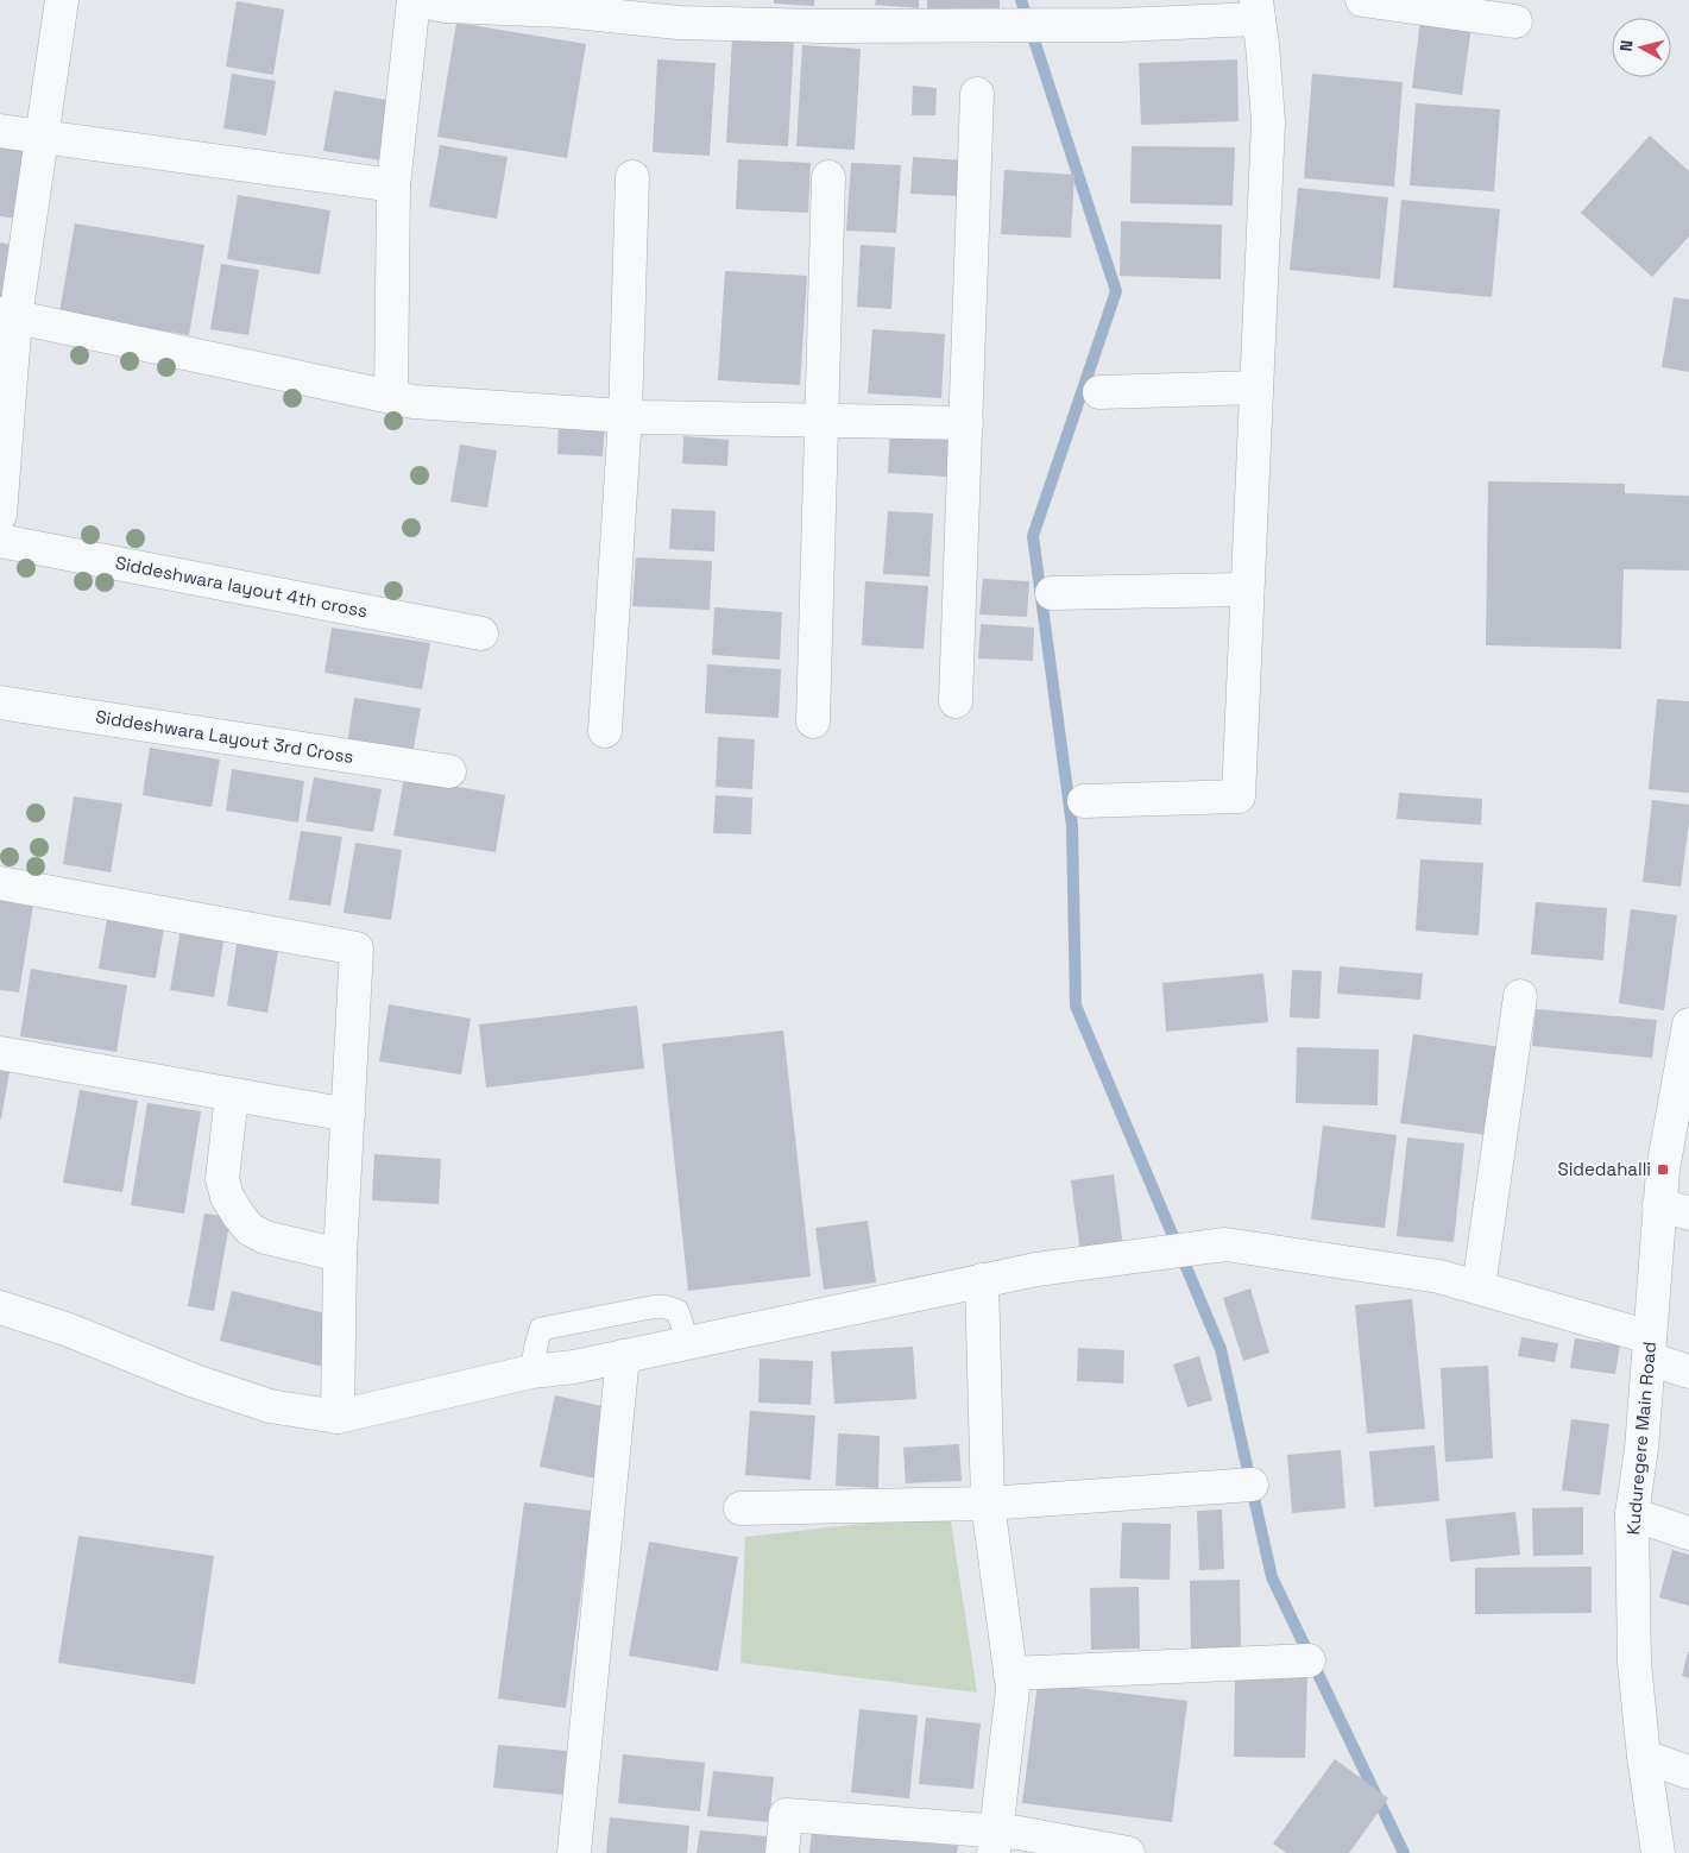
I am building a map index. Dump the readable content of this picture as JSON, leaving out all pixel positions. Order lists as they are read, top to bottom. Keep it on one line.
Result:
{"streets":{"street":["Siddeshwara layout 4th cross","Siddeshwara Layout 3rd Cross","Kuduregere Main Road"]},"places":{"transit":["Sidedahalli"]},"north":"left"}
